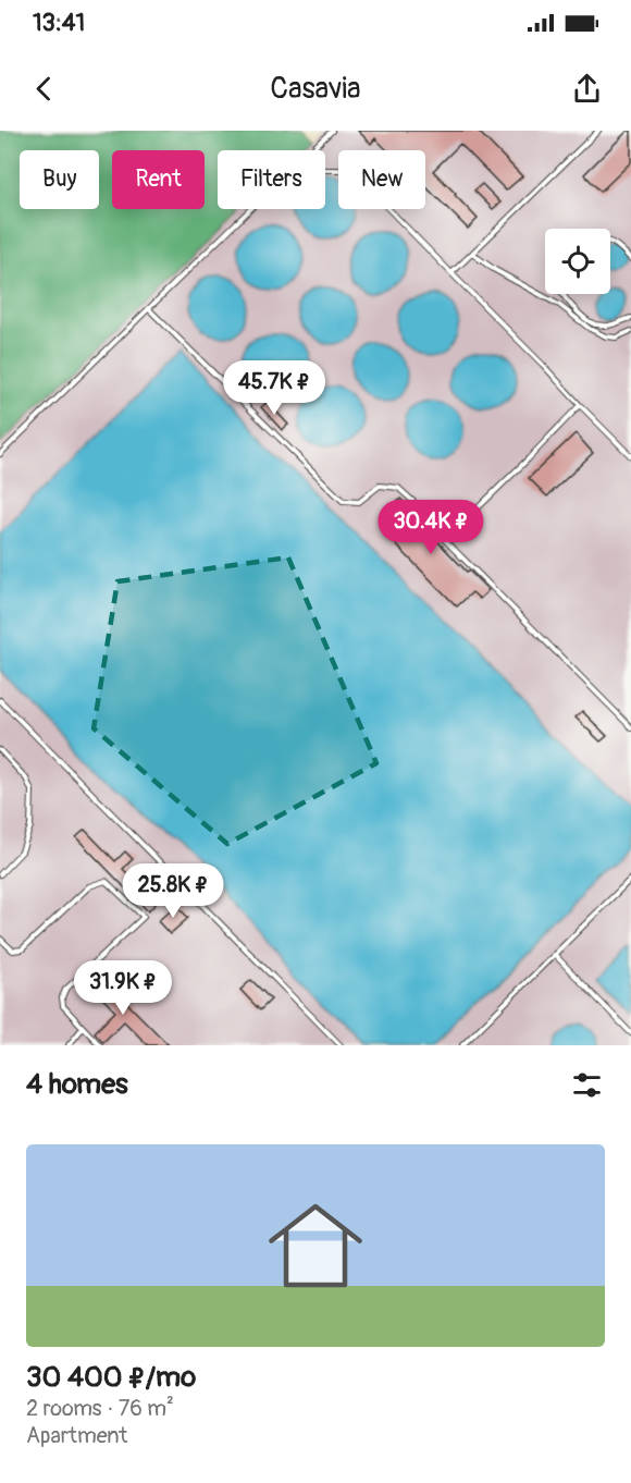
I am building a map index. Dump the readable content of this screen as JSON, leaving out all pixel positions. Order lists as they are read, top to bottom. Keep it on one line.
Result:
{"page":{"status":"13:41","header":"Casavia","chip":["Buy","Rent","Filters","New"],"price":["45.7K ₽","30.4K ₽","25.8K ₽","31.9K ₽"],"heading":"4 homes","list":[{"name":"30 400 ₽/mo","note":"2 rooms · 76 m² · Apartment"}]}}
